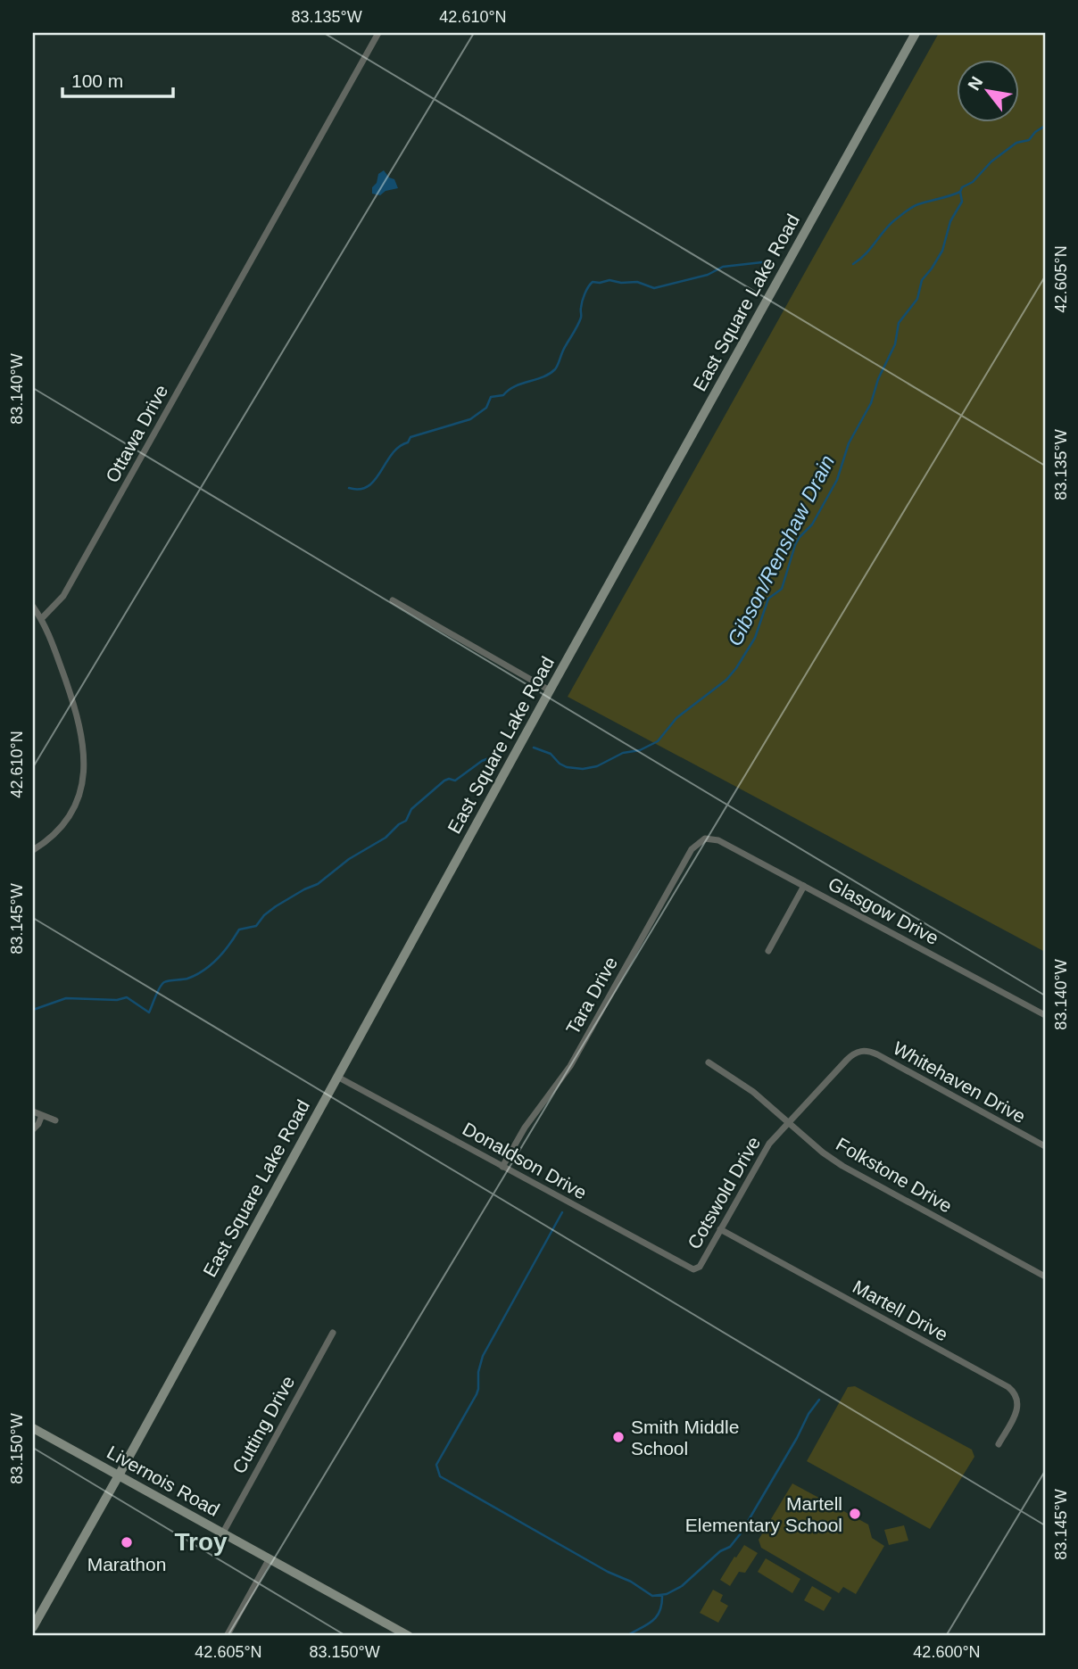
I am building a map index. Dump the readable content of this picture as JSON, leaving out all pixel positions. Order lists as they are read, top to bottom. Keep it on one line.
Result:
{"streets":{"main road":["East Square Lake Road","Livernois Road"],"street":["Ottawa Drive","Glasgow Drive","Tara Drive","Whitehaven Drive","Donaldson Drive","Folkstone Drive","Cotswold Drive","Martell Drive","Cutting Drive"]},"crossings":[["East Square Lake Road","Donaldson Drive"],["East Square Lake Road","Livernois Road"],["Glasgow Drive","Tara Drive"],["Tara Drive","Donaldson Drive"],["Whitehaven Drive","Cotswold Drive"],["Donaldson Drive","Cotswold Drive"],["Folkstone Drive","Cotswold Drive"],["Cotswold Drive","Martell Drive"],["Cutting Drive","Livernois Road"]],"districts":["Troy"],"water":["Gibson/Renshaw Drain"],"places":["Smith Middle School","Martell Elementary School","Marathon"],"scale_bar":"100 m","north":"top left","coordinates":["83.135°W","42.610°N","42.605°N","83.140°W","83.145°W","83.150°W","42.600°N"]}
